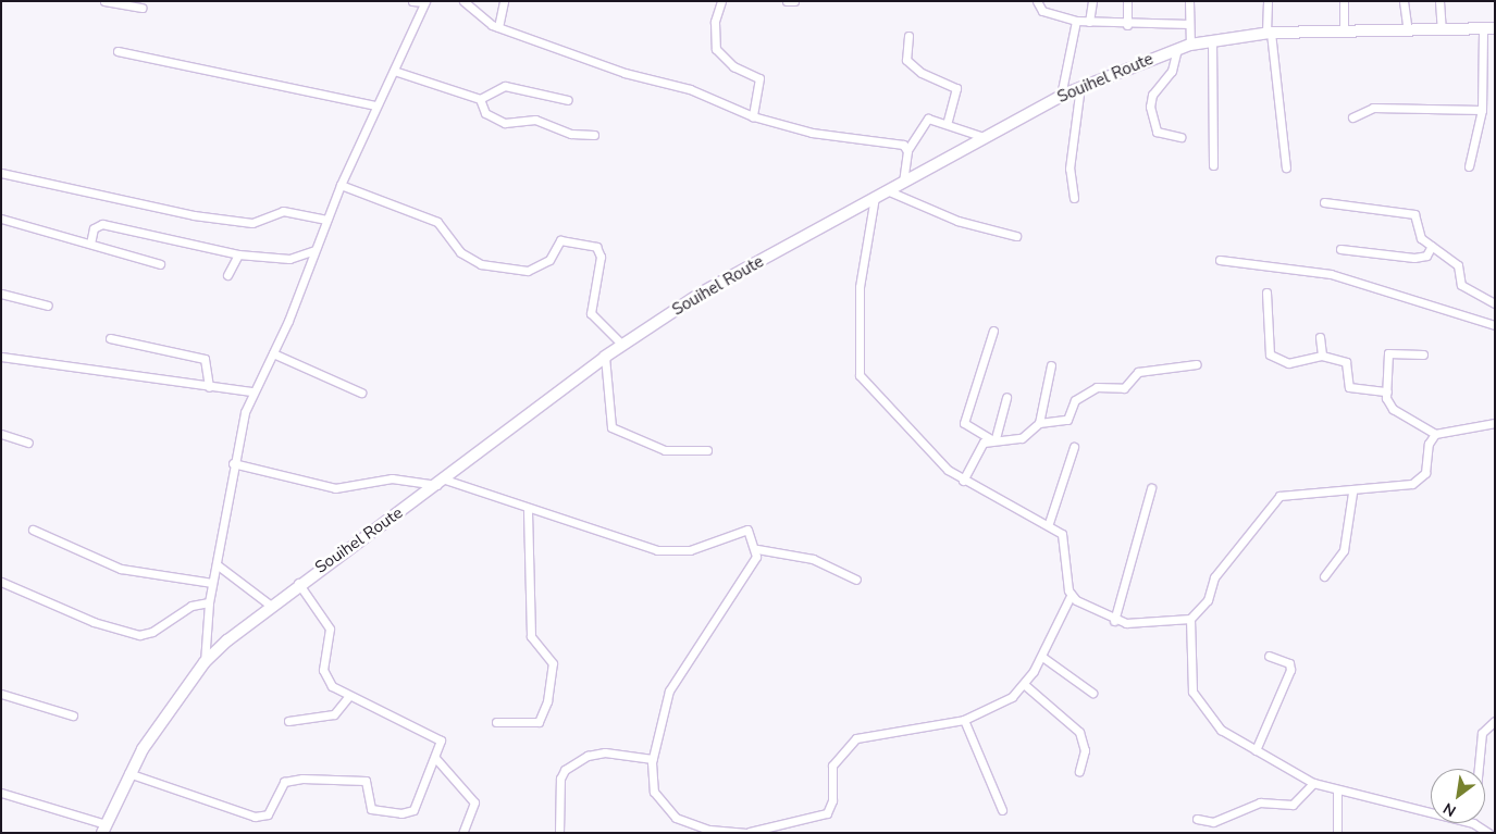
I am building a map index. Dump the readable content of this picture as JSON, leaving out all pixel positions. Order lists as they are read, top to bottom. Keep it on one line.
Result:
{"streets":{"main road":["Souihel Route"]},"north":"bottom left"}
